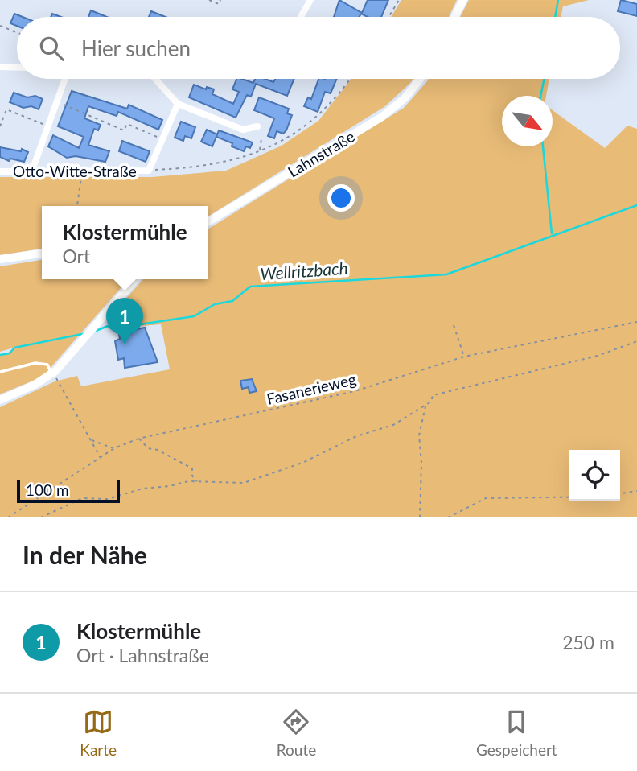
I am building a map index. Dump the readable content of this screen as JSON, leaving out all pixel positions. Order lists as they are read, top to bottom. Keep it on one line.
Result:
{"streets":{"main road":["Lahnstraße"],"street":["Otto-Witte-Straße"],"path":["Fasanerieweg"]},"water":["Wellritzbach"],"scale_bar":"100 m","north":"bottom right","page":{"search":"Hier suchen","popup":["Klostermühle","Ort"],"pins":"1","scale":"100 m","heading":"In der Nähe","list":[{"mark":"1","name":"Klostermühle","note":"Ort · Lahnstraße","value":"250 m"}],"nav":["Karte","Route","Gespeichert"]}}
